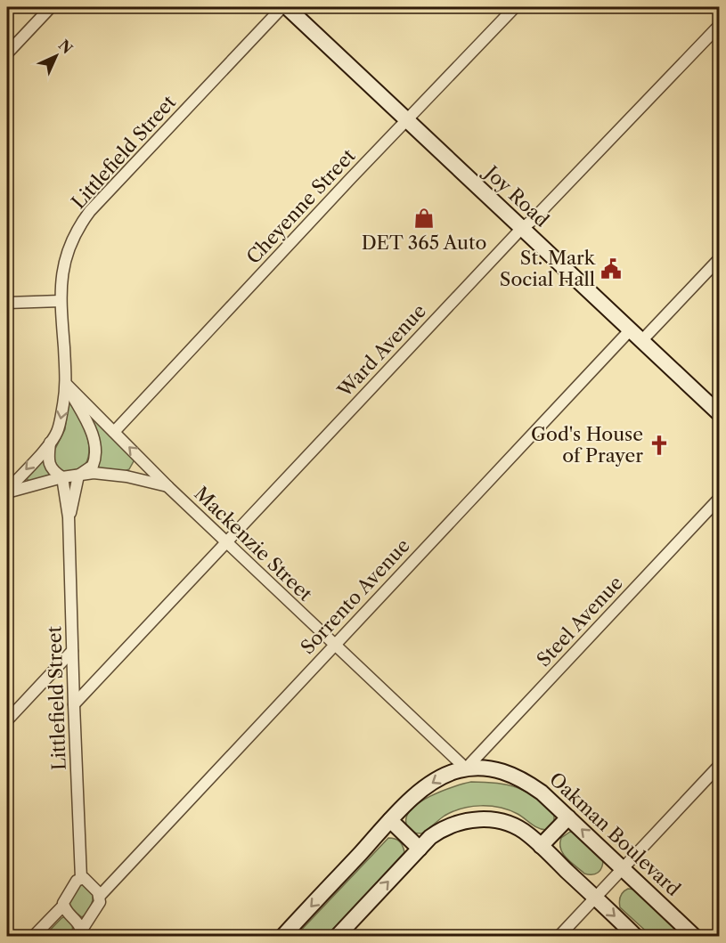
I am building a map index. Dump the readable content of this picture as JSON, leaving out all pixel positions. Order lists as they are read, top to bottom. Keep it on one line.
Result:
{"streets":{"street":["Littlefield Street","Joy Road","Cheyenne Street","Ward Avenue","Mackenzie Street","Sorrento Avenue","Steel Avenue","Oakman Boulevard"]},"crossings":[["Littlefield Street","Ward Avenue"],["Littlefield Street","Mackenzie Street"],["Joy Road","Cheyenne Street"],["Joy Road","Ward Avenue"],["Joy Road","Sorrento Avenue"],["Cheyenne Street","Mackenzie Street"],["Ward Avenue","Mackenzie Street"],["Mackenzie Street","Sorrento Avenue"],["Mackenzie Street","Steel Avenue"],["Mackenzie Street","Oakman Boulevard"],["Steel Avenue","Oakman Boulevard"]],"places":{"shop":["DET 365 Auto"],"public building":["St. Mark Social Hall"],"church":["God's House of Prayer"]},"north":"top right"}
